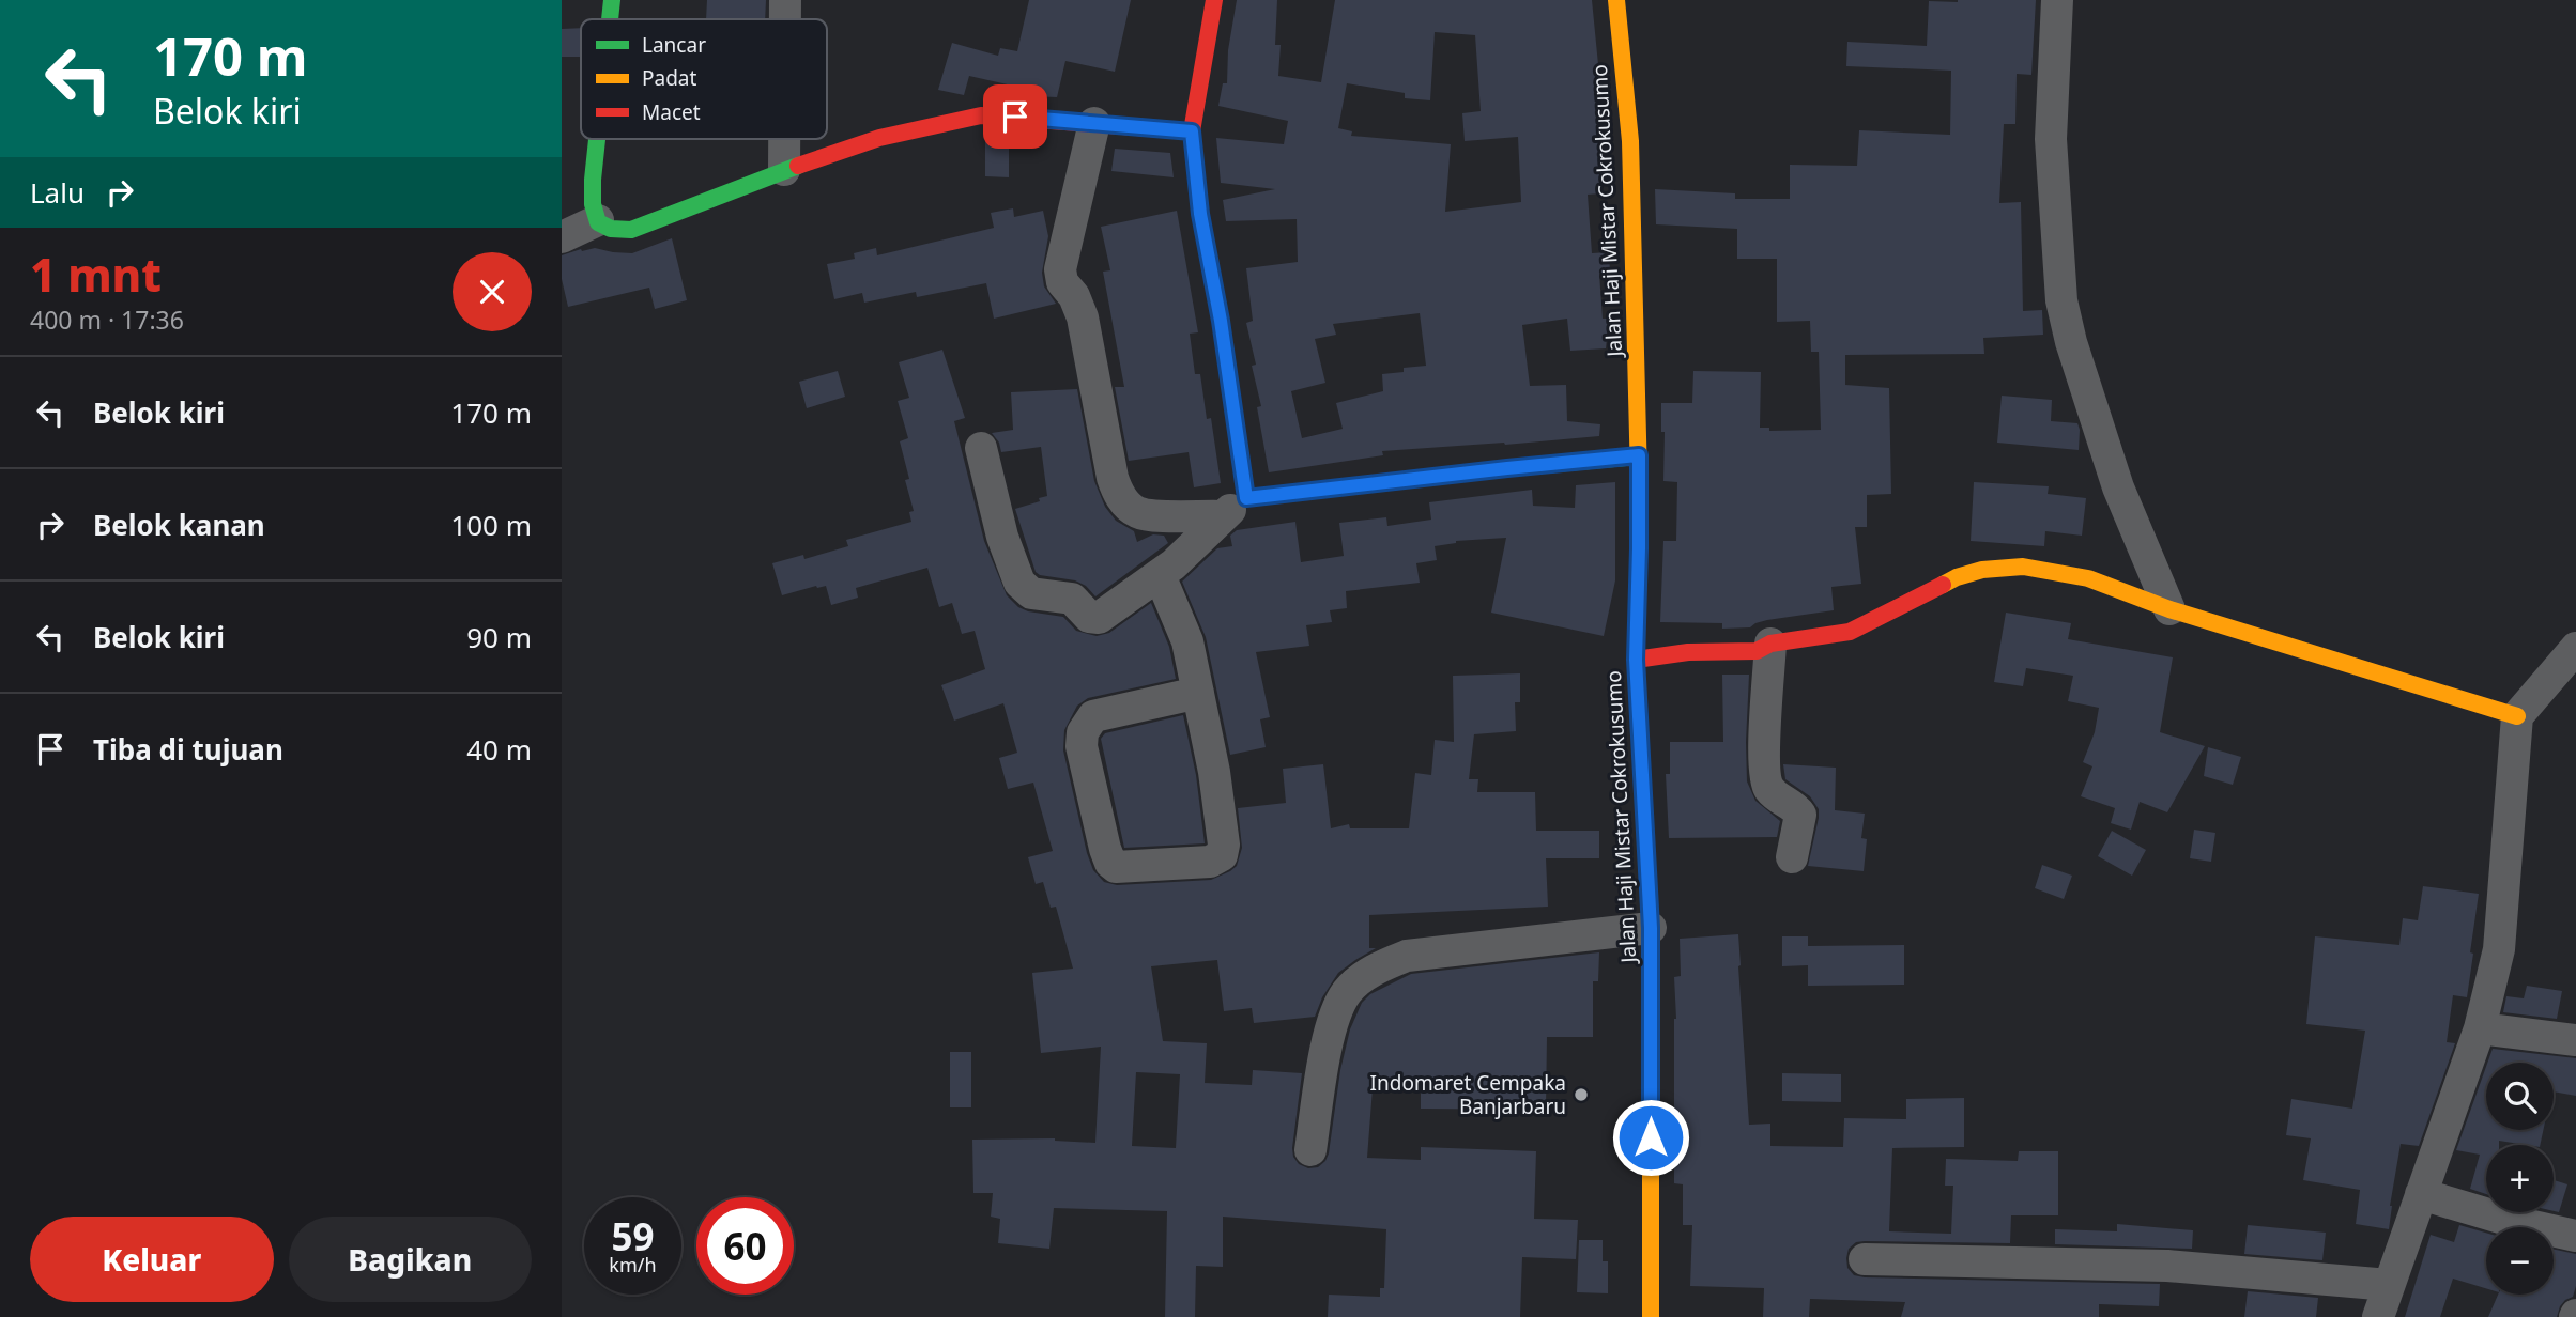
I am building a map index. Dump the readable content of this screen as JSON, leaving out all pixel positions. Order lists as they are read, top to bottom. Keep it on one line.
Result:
{"streets":{"street":["Jalan Haji Mistar Cokrokusumo"]},"places":["Indomaret Cempaka Banjarbaru"],"legend":["Lancar","Padat","Macet"],"page":{"turn":["170 m","Belok kiri"],"then":"Lalu","heading":["1 mnt","400 m · 17:36"],"list":[{"name":"Belok kiri","value":"170 m"},{"name":"Belok kanan","value":"100 m"},{"name":"Belok kiri","value":"90 m"},{"name":"Tiba di tujuan","value":"40 m"}],"map_buttons":["+","−"],"speed":"59 km/h","limit":"60","buttons":["Keluar","Bagikan"]}}
